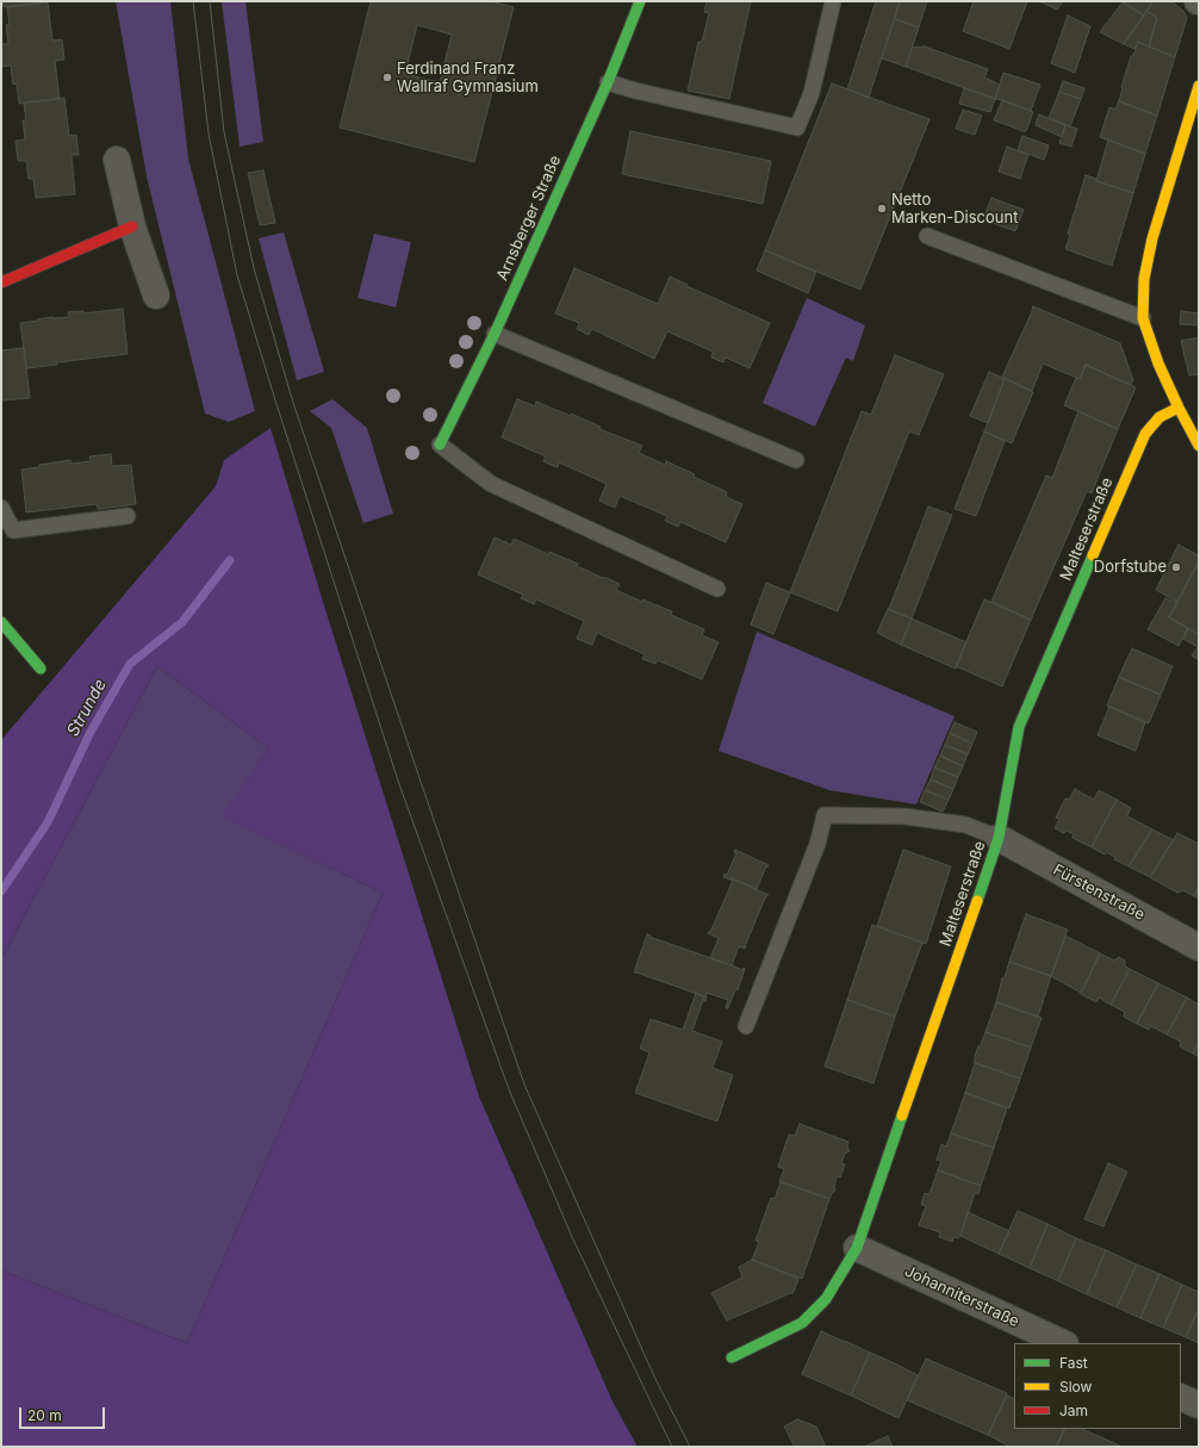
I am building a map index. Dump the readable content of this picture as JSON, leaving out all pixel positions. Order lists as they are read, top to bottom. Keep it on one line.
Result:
{"streets":{"street":["Arnsberger Straße","Malteserstraße","Fürstenstraße","Johanniterstraße"]},"crossings":[["Malteserstraße","Fürstenstraße"],["Malteserstraße","Johanniterstraße"]],"water":["Strunde"],"places":["Ferdinand Franz Wallraf Gymnasium","Netto Marken-Discount","Dorfstube"],"legend":["Fast","Slow","Jam"],"scale_bar":"20 m"}
